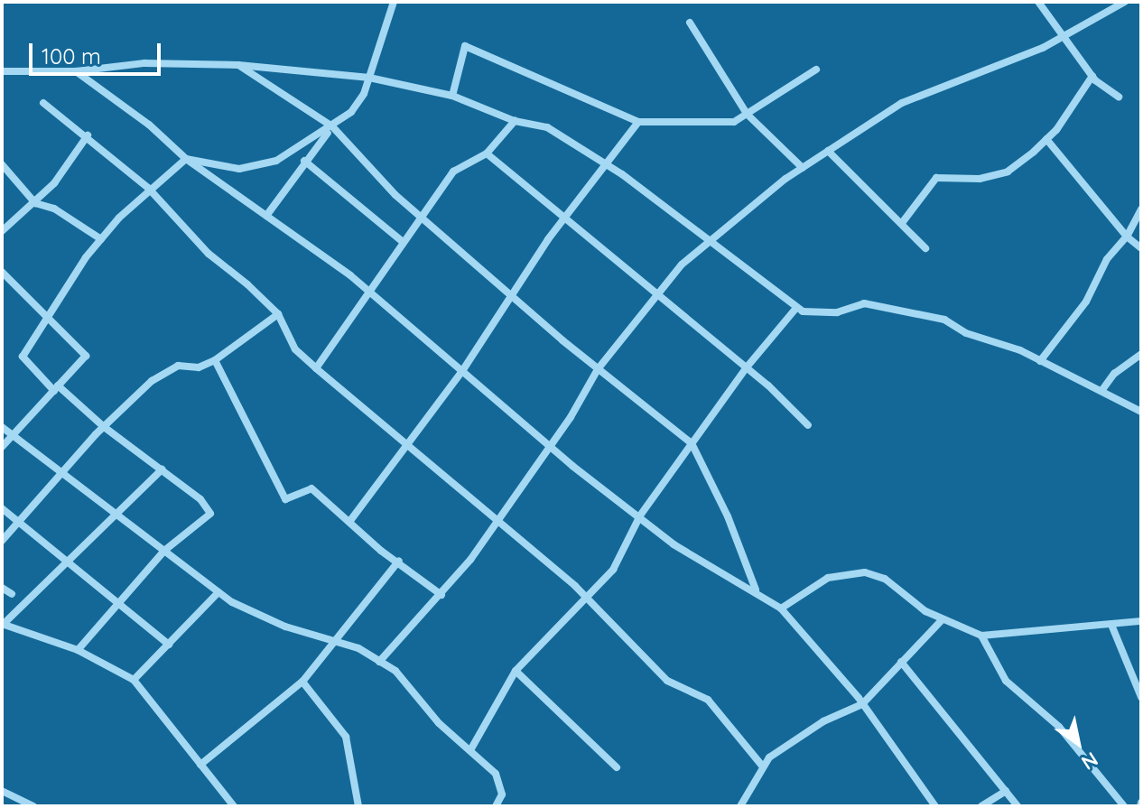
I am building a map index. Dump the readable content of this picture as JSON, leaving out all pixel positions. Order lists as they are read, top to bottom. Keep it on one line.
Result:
{"scale_bar":"100 m","north":"bottom right"}
